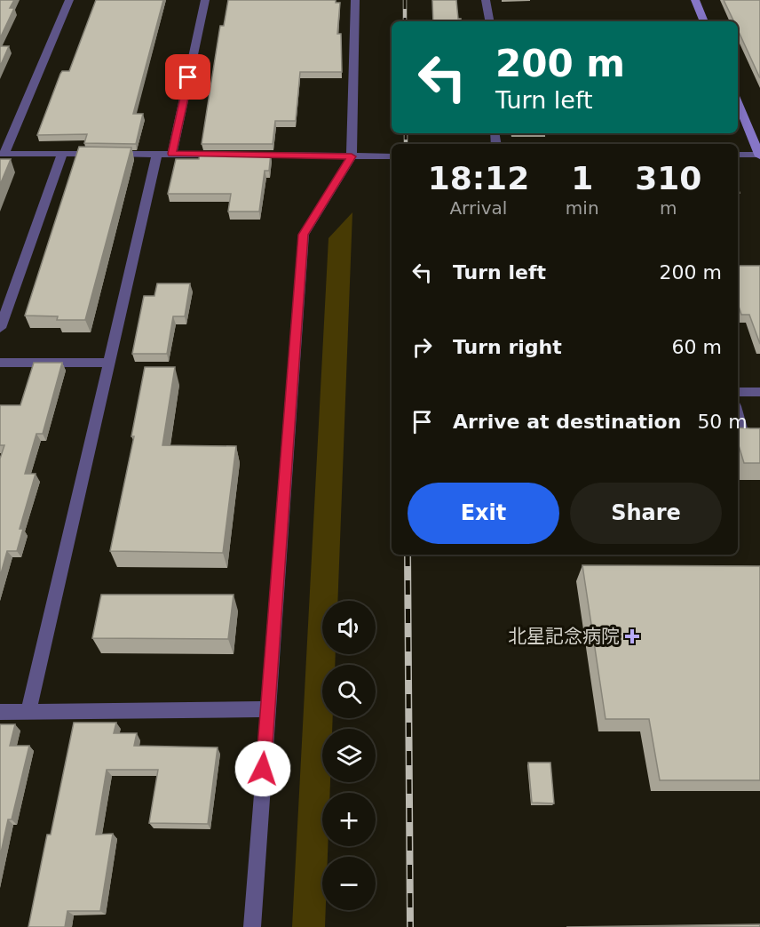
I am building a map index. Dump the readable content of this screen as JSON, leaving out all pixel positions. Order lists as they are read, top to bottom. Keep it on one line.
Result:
{"places":{"health":["北星記念病院"]},"page":{"turn":["200 m","Turn left"],"eta":["18:12","Arrival","1","min","310","m"],"list":[{"name":"Turn left","value":"200 m"},{"name":"Turn right","value":"60 m"},{"name":"Arrive at destination","value":"50 m"}],"buttons":["Exit","Share"],"map_buttons":["+","−"]}}
